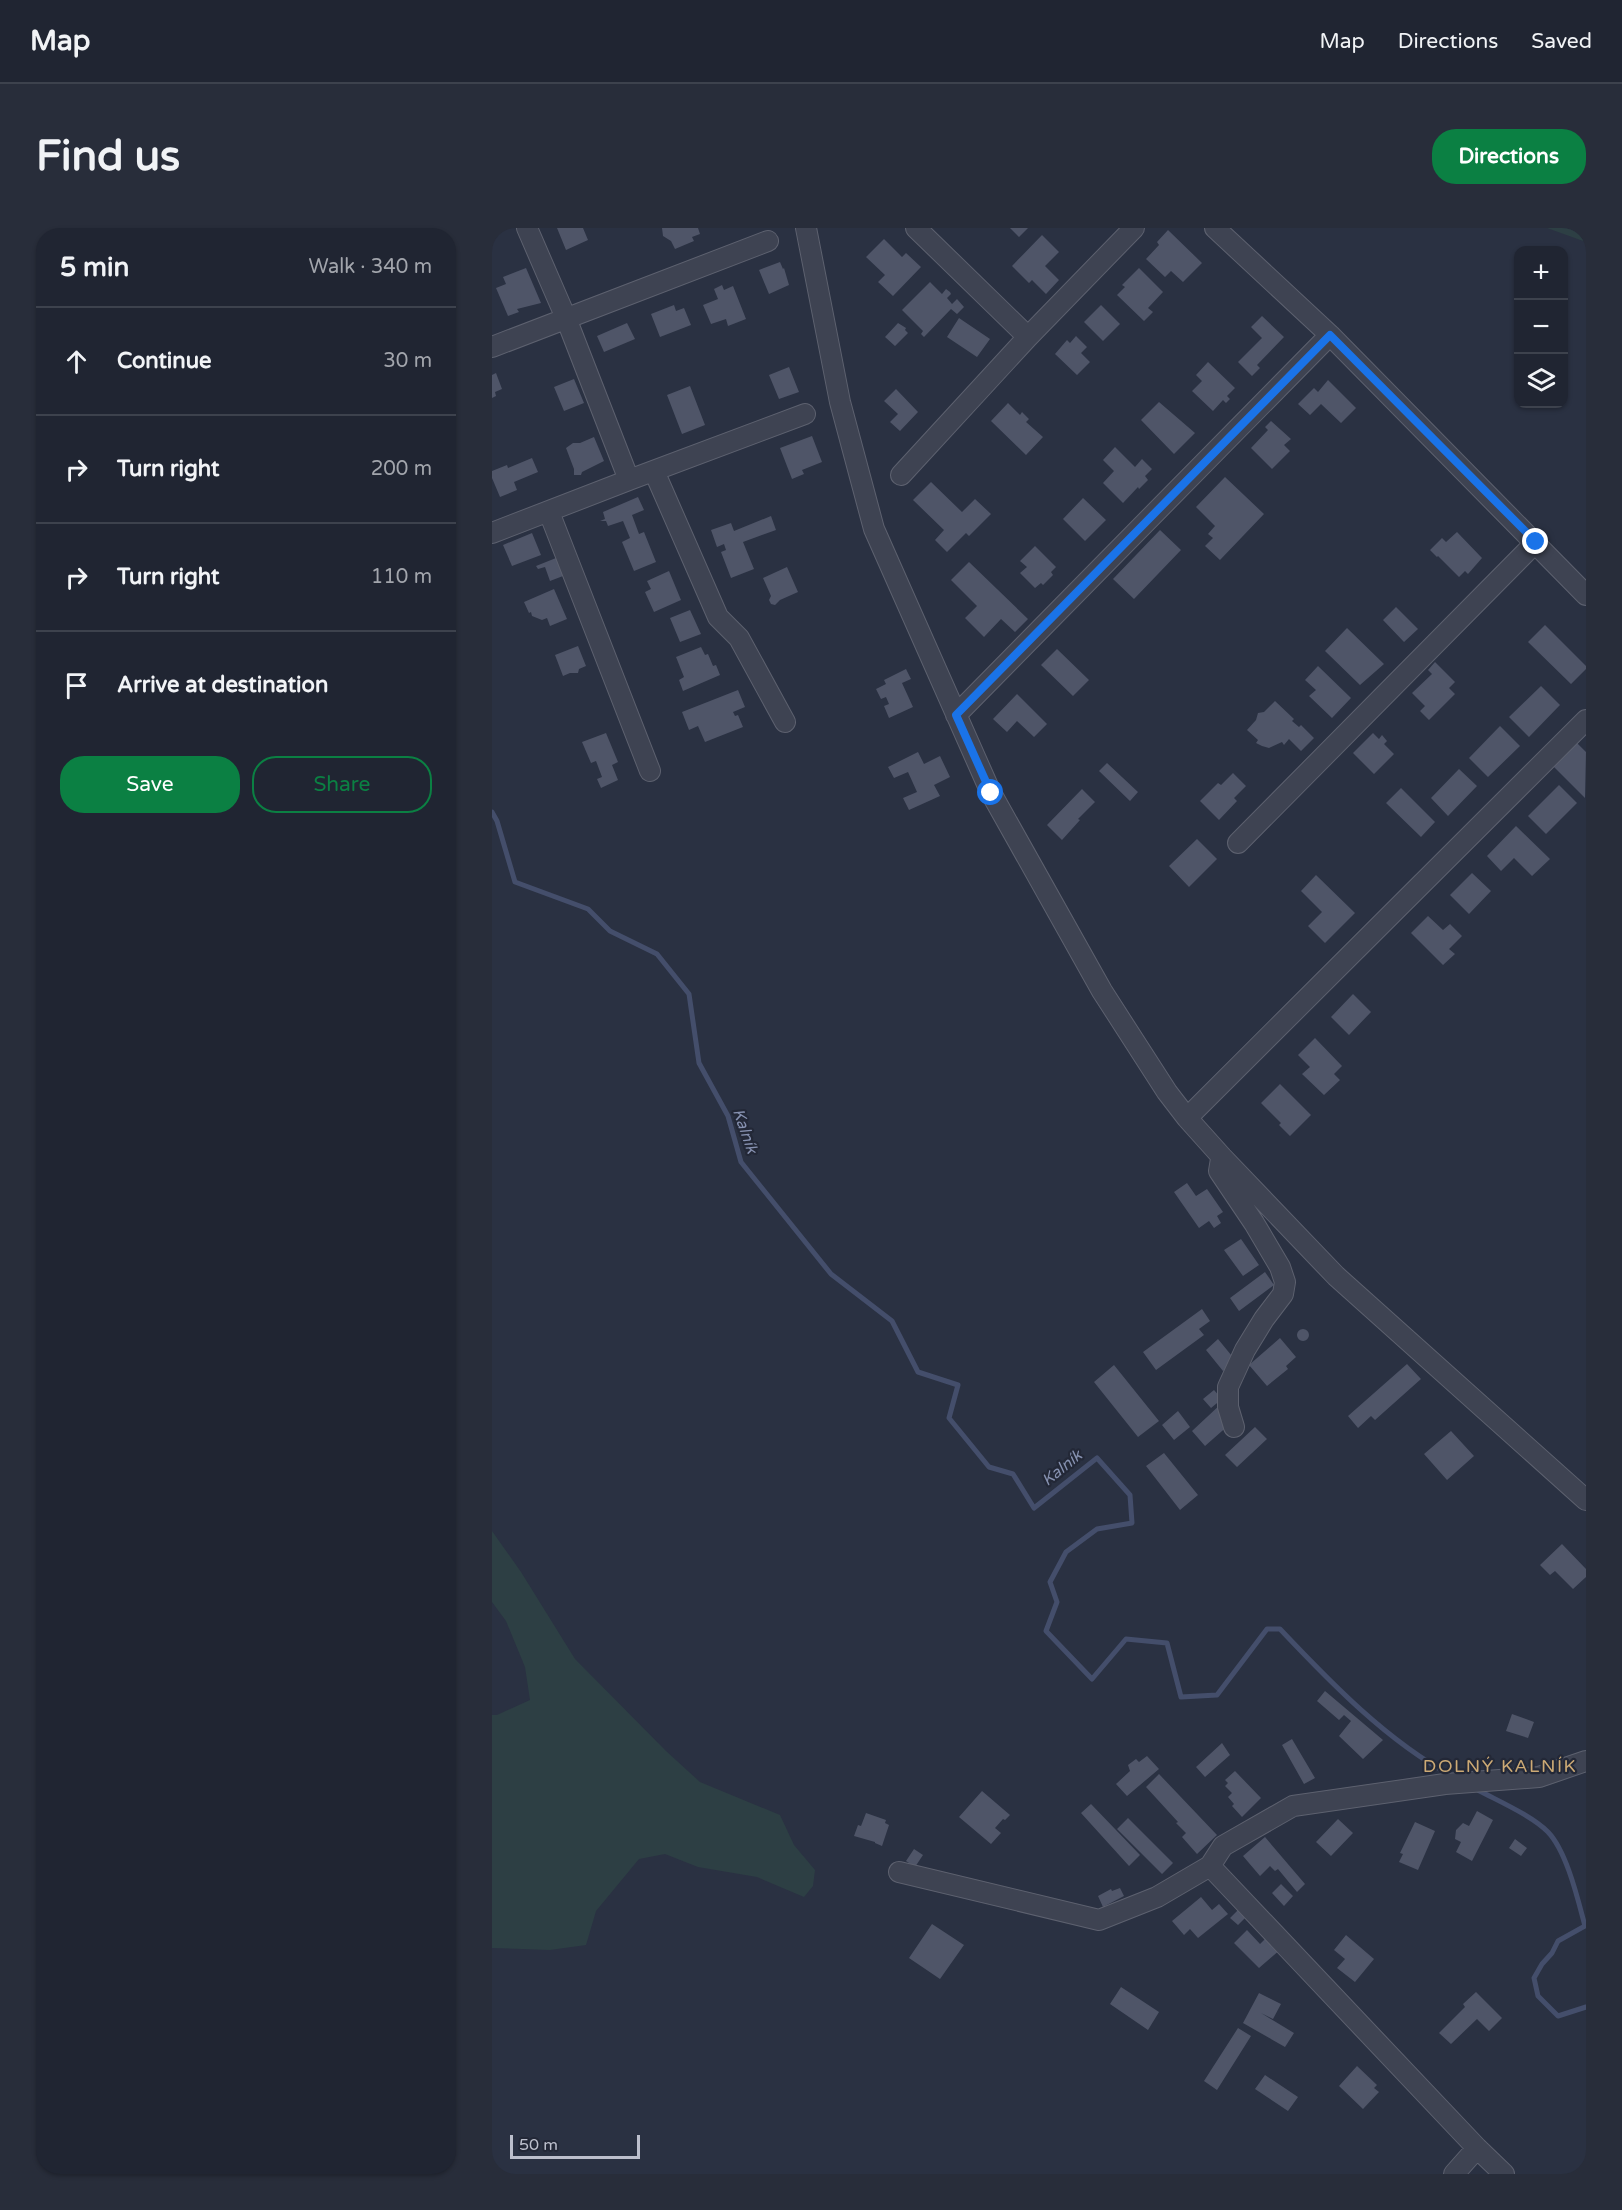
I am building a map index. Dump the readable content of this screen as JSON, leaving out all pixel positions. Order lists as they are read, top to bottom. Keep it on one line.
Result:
{"districts":["DOLNÝ KALNÍK"],"water":["Kalník"],"scale_bar":"50 m","page":{"header":"Map","nav":["Map","Directions","Saved"],"buttons":["Directions",["Save","Share"]],"title":"Find us","heading":["5 min","Walk · 340 m"],"map_buttons":["+","−"],"list":[["Continue","30 m"],["Turn right","200 m"],["Turn right","110 m"],"Arrive at destination"],"scale":"50 m"}}
